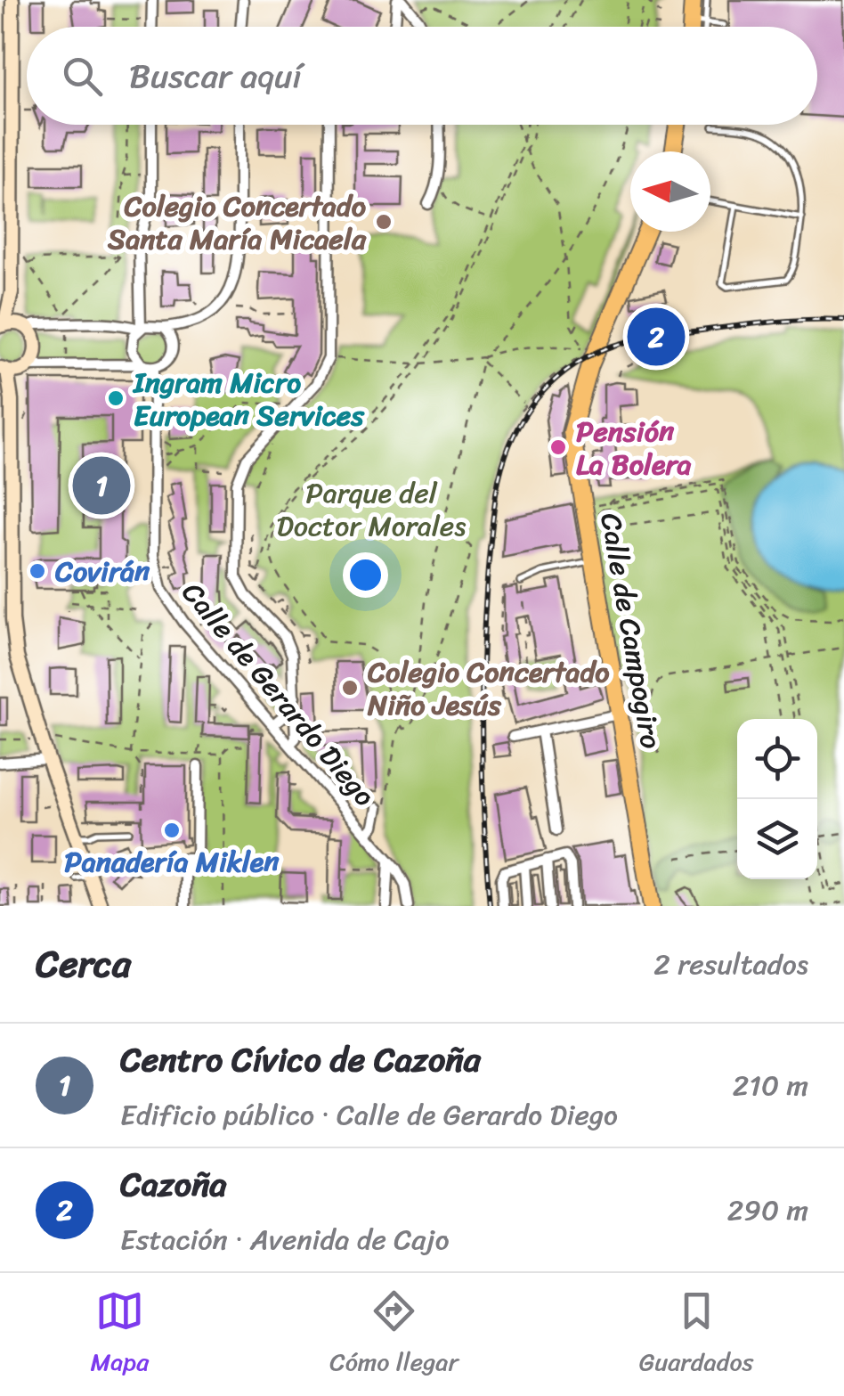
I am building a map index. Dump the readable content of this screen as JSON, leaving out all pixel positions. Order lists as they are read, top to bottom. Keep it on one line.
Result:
{"streets":{"highway":["Calle de Campogiro"],"street":["Calle de Gerardo Diego"]},"parks":["Parque del Doctor Morales"],"places":["Colegio Concertado Santa María Micaela","Ingram Micro European Services","Pensión La Bolera","Covirán","Colegio Concertado Niño Jesús","Panadería Miklen"],"north":"left","page":{"search":"Buscar aquí","pins":["2","1"],"heading":["Cerca","2 resultados"],"list":[{"mark":"1","name":"Centro Cívico de Cazoña","note":"Edificio público · Calle de Gerardo Diego","value":"210 m"},{"mark":"2","name":"Cazoña","note":"Estación · Avenida de Cajo","value":"290 m"}],"nav":["Mapa","Cómo llegar","Guardados"]}}
